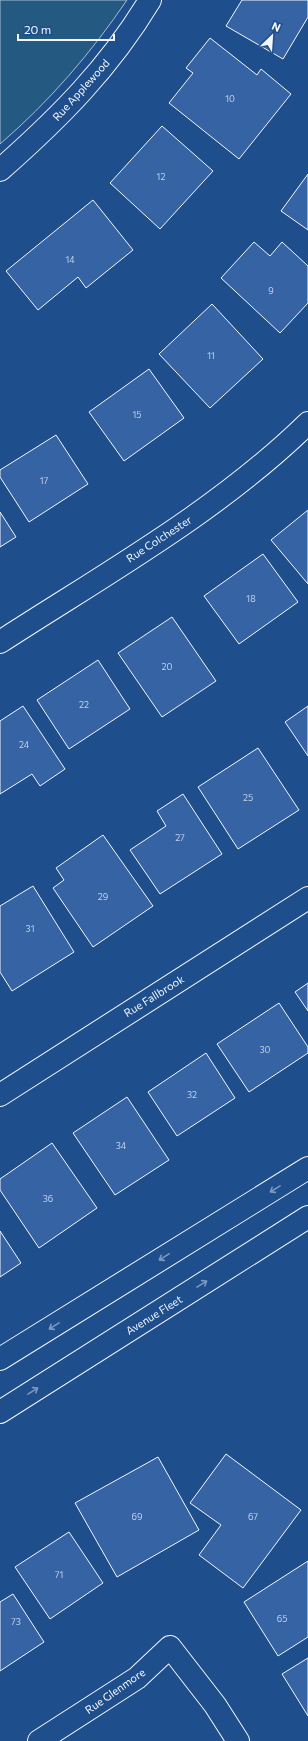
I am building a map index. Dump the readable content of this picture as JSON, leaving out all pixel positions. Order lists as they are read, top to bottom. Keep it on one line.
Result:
{"streets":{"street":["Rue Applewood","Rue Colchester","Rue Fallbrook","Avenue Fleet","Rue Glenmore"]},"house_numbers":["10","12","14","9","11","15","17","18","20","22","24","25","27","29","31","30","32","34","36","69","67","71","65","73"],"scale_bar":"20 m","north":"top right"}
